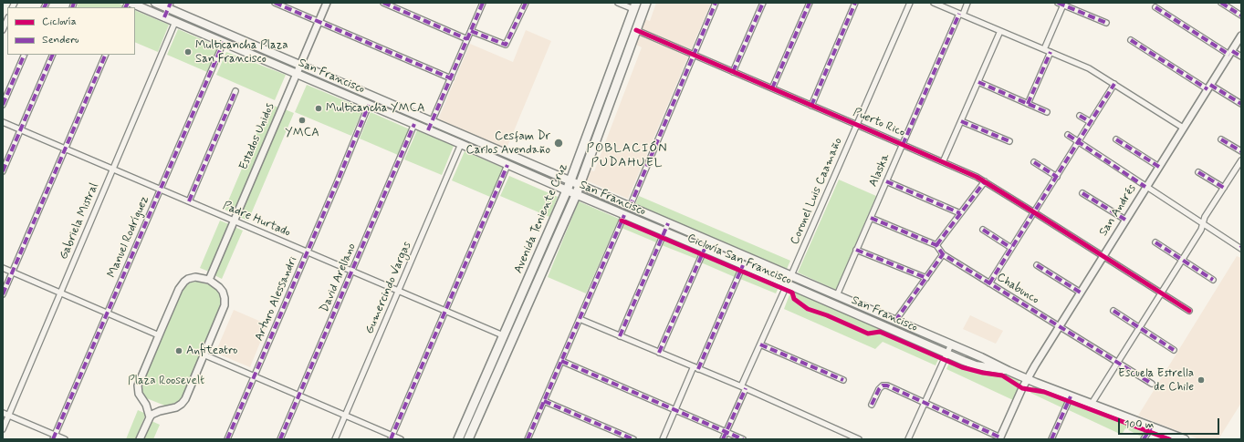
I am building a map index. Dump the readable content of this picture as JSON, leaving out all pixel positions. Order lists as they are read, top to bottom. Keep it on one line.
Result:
{"streets":{"main road":["San Francisco","Avenida Teniente Cruz"],"street":["Puerto Rico","Estados Unidos","Alaska","Coronel Luis Caamaño","San Andrés","Padre Hurtado","Gabriela Mistral","Manuel Rodríguez","David Arellano","Gumercindo Vargas","Chabunco","Arturo Alessandri"],"cycle path":["Ciclovía San Francisco"]},"crossings":[["San Francisco","Estados Unidos"],["San Francisco","Alaska"],["San Francisco","Coronel Luis Caamaño"],["San Francisco","San Andrés"],["San Francisco","Avenida Teniente Cruz"],["San Francisco","Gabriela Mistral"],["San Francisco","Manuel Rodríguez"],["San Francisco","David Arellano"],["San Francisco","Gumercindo Vargas"],["San Francisco","Arturo Alessandri"],["Puerto Rico","Alaska"],["Puerto Rico","Coronel Luis Caamaño"],["Puerto Rico","San Andrés"],["Puerto Rico","Avenida Teniente Cruz"],["Estados Unidos","Padre Hurtado"],["San Andrés","Chabunco"],["Avenida Teniente Cruz","Padre Hurtado"],["Padre Hurtado","Gabriela Mistral"],["Padre Hurtado","Manuel Rodríguez"],["Padre Hurtado","David Arellano"],["Padre Hurtado","Gumercindo Vargas"],["Padre Hurtado","Arturo Alessandri"]],"districts":["POBLACIÓN PUDAHUEL"],"parks":["Plaza Roosevelt"],"places":["Multicancha Plaza San Francisco","Multicancha YMCA","YMCA","Cesfam Dr Carlos Avendaño","Anfiteatro","Escuela Estrella de Chile"],"legend":["Ciclovía","Sendero"],"scale_bar":"100 m"}
